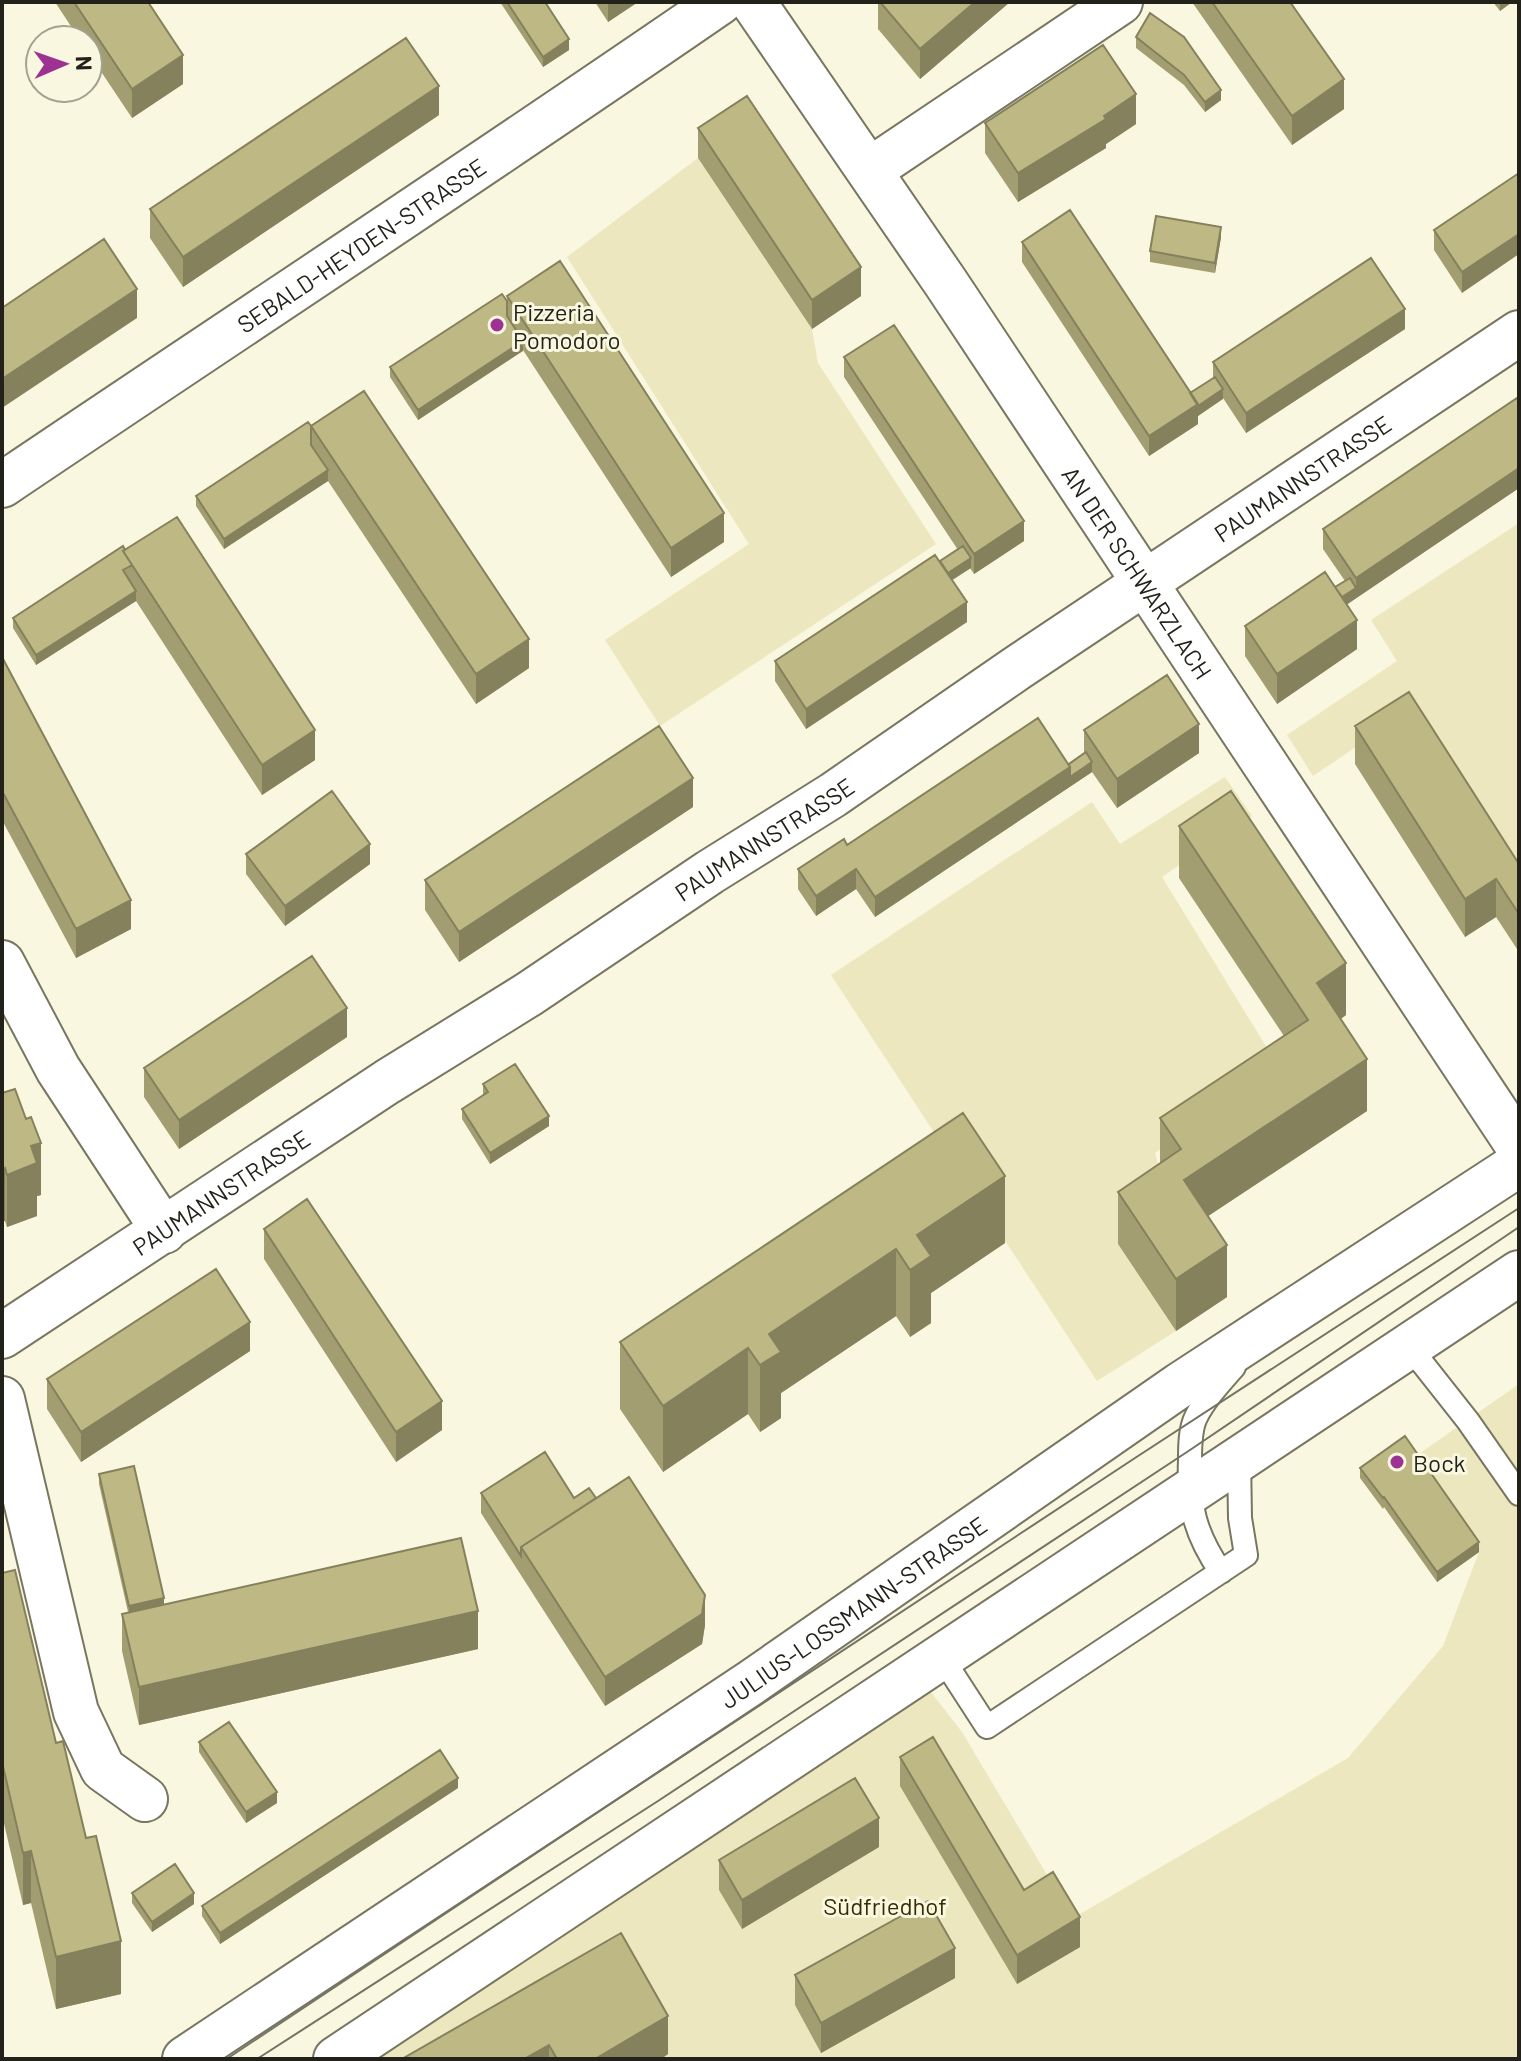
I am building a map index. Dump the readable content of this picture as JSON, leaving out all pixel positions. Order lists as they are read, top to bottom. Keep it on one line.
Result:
{"streets":{"street":["SEBALD-HEYDEN-STRASSE","PAUMANNSTRASSE","AN DER SCHWARZLACH","JULIUS-LOSSMANN-STRASSE"]},"crossings":[["PAUMANNSTRASSE","AN DER SCHWARZLACH"]],"parks":["Südfriedhof"],"places":["Pizzeria Pomodoro","Bock"],"north":"right"}
